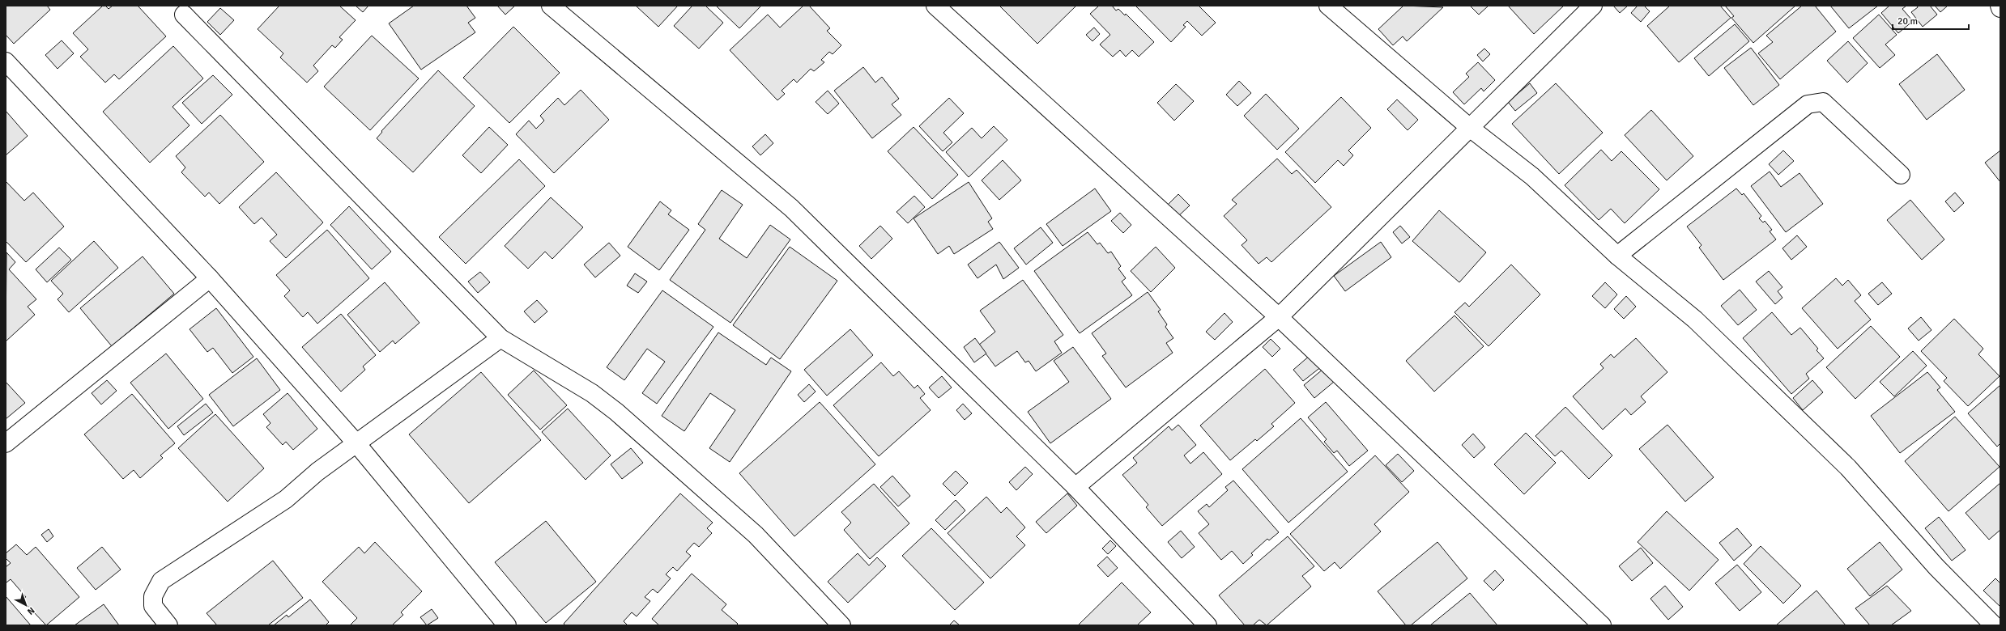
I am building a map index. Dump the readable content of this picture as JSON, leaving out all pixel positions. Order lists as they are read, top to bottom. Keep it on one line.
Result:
{"scale_bar":"20 m","north":"bottom right"}
